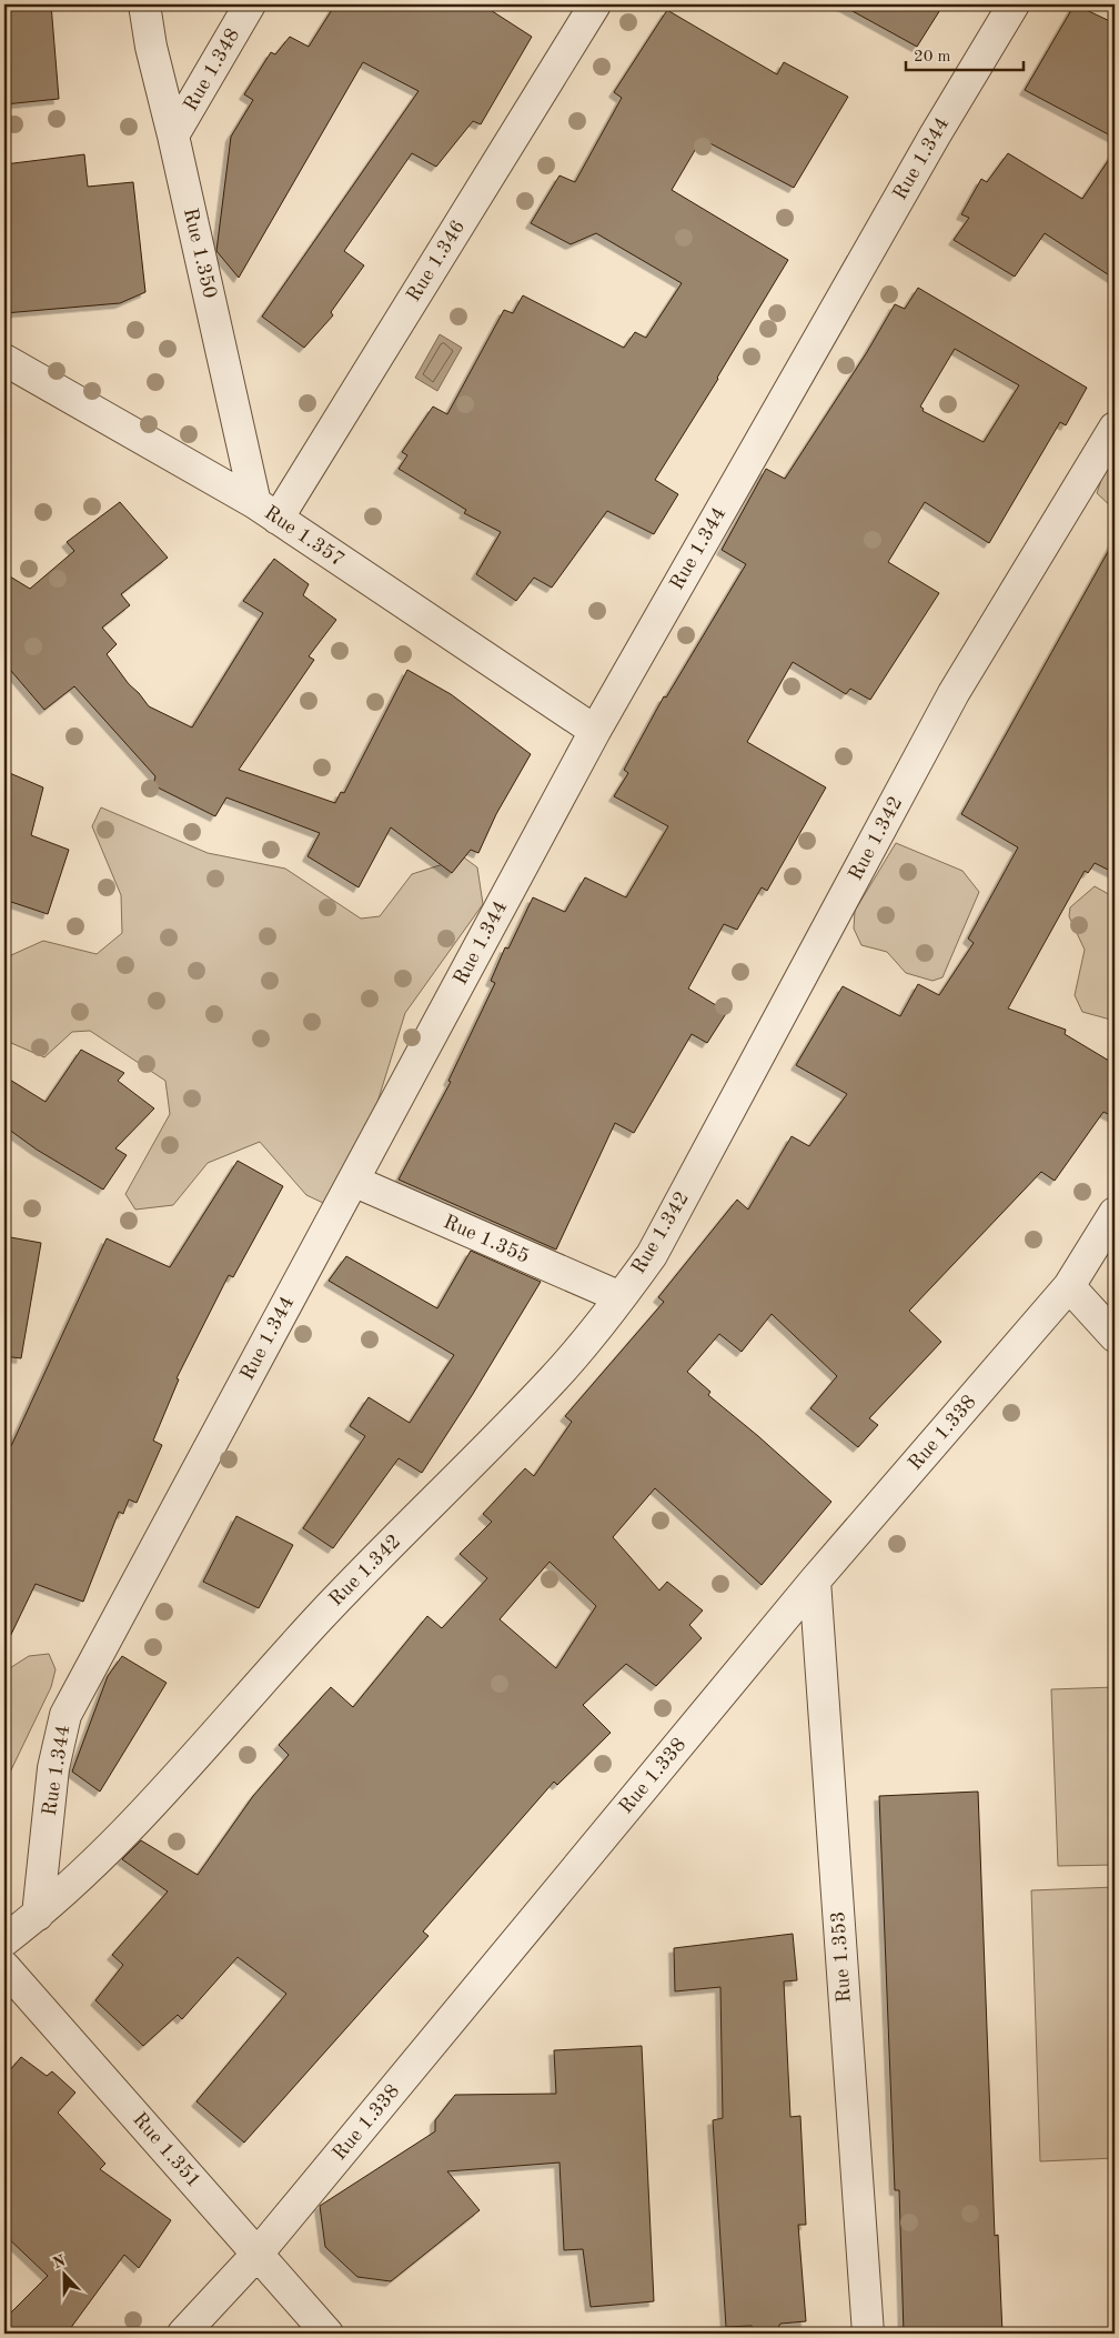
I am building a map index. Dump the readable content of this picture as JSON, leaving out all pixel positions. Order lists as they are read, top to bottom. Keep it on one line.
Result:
{"streets":{"street":["Rue 1.348","Rue 1.344","Rue 1.350","Rue 1.346","Rue 1.357","Rue 1.342","Rue 1.355","Rue 1.338","Rue 1.353","Rue 1.351"]},"crossings":[["Rue 1.348","Rue 1.350"],["Rue 1.344","Rue 1.357"],["Rue 1.344","Rue 1.342"],["Rue 1.344","Rue 1.355"],["Rue 1.350","Rue 1.346"],["Rue 1.350","Rue 1.357"],["Rue 1.346","Rue 1.357"],["Rue 1.342","Rue 1.355"],["Rue 1.338","Rue 1.353"],["Rue 1.338","Rue 1.351"]],"scale_bar":"20 m","north":"top"}
